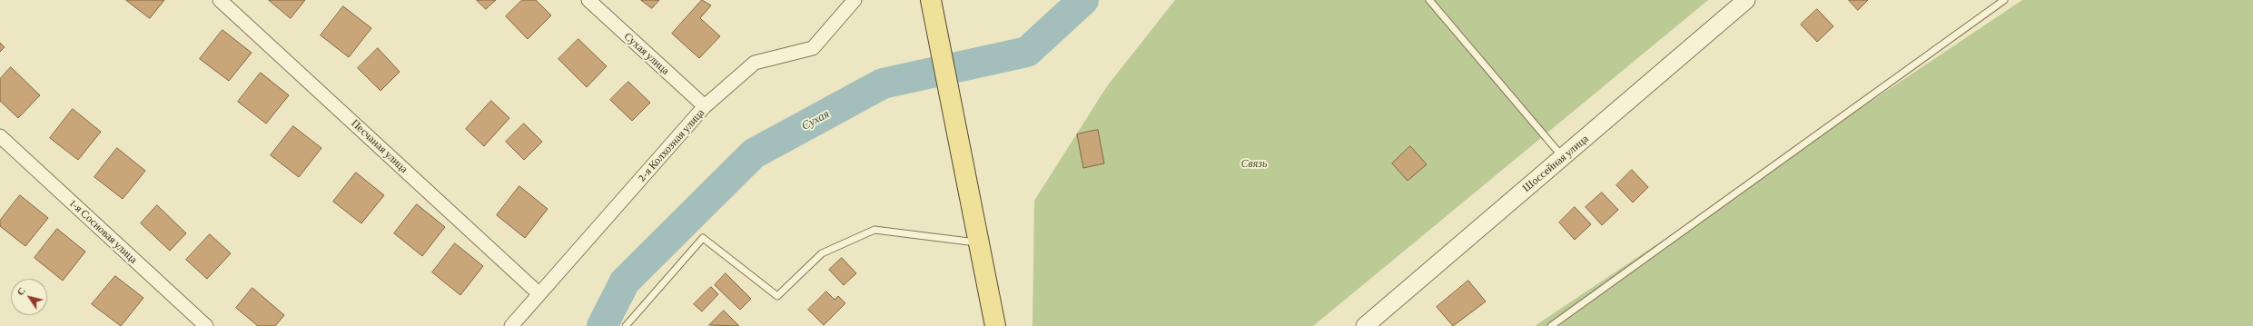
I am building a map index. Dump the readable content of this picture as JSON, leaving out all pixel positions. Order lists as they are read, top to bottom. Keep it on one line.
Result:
{"streets":{"street":["Сухая улица","2-я Колхозная улица","Песчаная улица","Шоссейная улица","1-я Сосновая улица"]},"crossings":[["Сухая улица","2-я Колхозная улица"],["2-я Колхозная улица","Песчаная улица"]],"water":["Сухая"],"parks":["Связь"],"north":"top left"}
